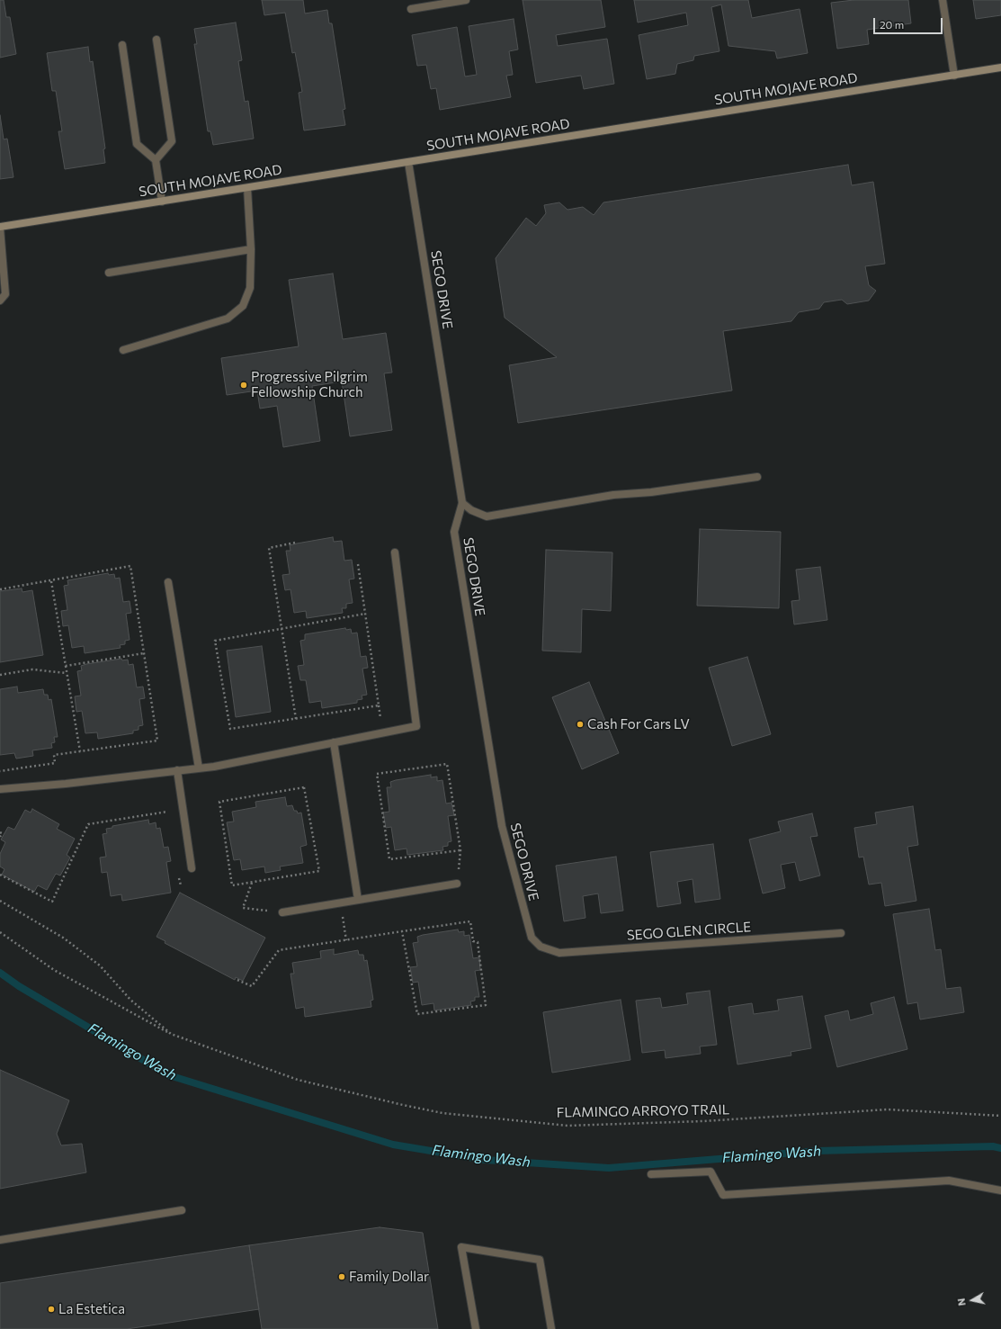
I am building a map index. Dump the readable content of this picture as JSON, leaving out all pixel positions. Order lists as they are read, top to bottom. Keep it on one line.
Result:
{"streets":{"street":["SOUTH MOJAVE ROAD","SEGO DRIVE","SEGO GLEN CIRCLE"],"path":["FLAMINGO ARROYO TRAIL"]},"crossings":[["SOUTH MOJAVE ROAD","SEGO DRIVE"],["SEGO DRIVE","SEGO GLEN CIRCLE"]],"water":["Flamingo Wash"],"places":["Progressive Pilgrim Fellowship Church","Cash For Cars LV","Family Dollar","La Estetica"],"scale_bar":"20 m","north":"left"}
